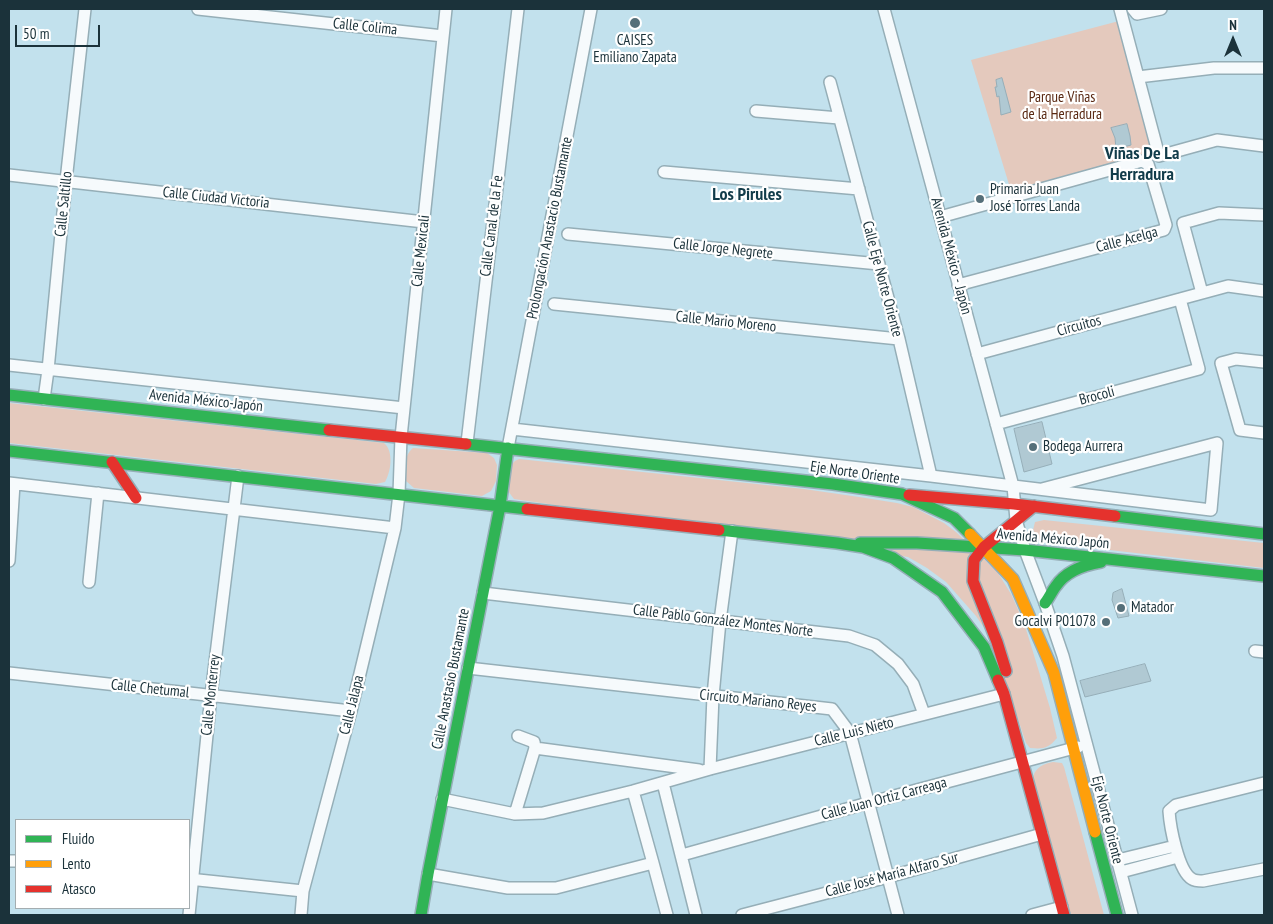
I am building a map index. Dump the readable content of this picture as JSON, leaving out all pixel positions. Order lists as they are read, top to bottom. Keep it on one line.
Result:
{"streets":{"main road":["Avenida México-Japón","Eje Norte Oriente","Avenida México Japón","Calle Anastasio Bustamante"],"street":["Calle Colima","Calle Ciudad Victoria","Calle Saltillo","Calle Canal de la Fe","Prolongación Anastacio Bustamante","Calle Acelga","Calle Jorge Negrete","Calle Mexicali","Avenida México - Japón","Calle Eje Norte Oriente","Calle Mario Moreno","Circuitos","Brocoli","Calle Pablo González Montes Norte","Calle Chetumal","Calle Monterrey","Circuito Mariano Reyes","Calle Jalapa","Calle Luis Nieto","Calle Juan Ortiz Carreaga","Calle José María Alfaro Sur"]},"crossings":[["Calle Colima","Calle Mexicali"],["Calle Ciudad Victoria","Calle Saltillo"],["Calle Ciudad Victoria","Calle Mexicali"],["Calle Saltillo","Avenida México-Japón"],["Calle Canal de la Fe","Eje Norte Oriente"],["Prolongación Anastacio Bustamante","Eje Norte Oriente"],["Prolongación Anastacio Bustamante","Calle Anastasio Bustamante"],["Calle Acelga","Avenida México - Japón"],["Calle Jorge Negrete","Calle Eje Norte Oriente"],["Calle Mexicali","Avenida México-Japón"],["Calle Mexicali","Eje Norte Oriente"],["Calle Mexicali","Calle Jalapa"],["Avenida México - Japón","Circuitos"],["Avenida México - Japón","Brocoli"],["Avenida México - Japón","Eje Norte Oriente"],["Avenida México - Japón","Avenida México Japón"],["Avenida México - Japón","Calle Juan Ortiz Carreaga"],["Calle Eje Norte Oriente","Calle Mario Moreno"],["Calle Eje Norte Oriente","Eje Norte Oriente"],["Circuitos","Brocoli"],["Avenida México-Japón","Eje Norte Oriente"],["Eje Norte Oriente","Avenida México Japón"],["Eje Norte Oriente","Calle Anastasio Bustamante"],["Eje Norte Oriente","Calle Juan Ortiz Carreaga"],["Calle Pablo González Montes Norte","Calle Anastasio Bustamante"],["Calle Pablo González Montes Norte","Calle Luis Nieto"],["Calle Anastasio Bustamante","Circuito Mariano Reyes"],["Calle Anastasio Bustamante","Calle Luis Nieto"],["Calle Chetumal","Calle Monterrey"],["Calle Chetumal","Calle Jalapa"],["Circuito Mariano Reyes","Calle Luis Nieto"],["Circuito Mariano Reyes","Calle Juan Ortiz Carreaga"],["Circuito Mariano Reyes","Calle José María Alfaro Sur"]],"districts":["Viñas De La Herradura","Los Pirules"],"parks":["Parque Viñas de la Herradura"],"places":["CAISES Emiliano Zapata","Primaria Juan José Torres Landa","Bodega Aurrera","Matador","Gocalvi P01078"],"legend":["Fluido","Lento","Atasco"],"scale_bar":"50 m","north":"top"}
